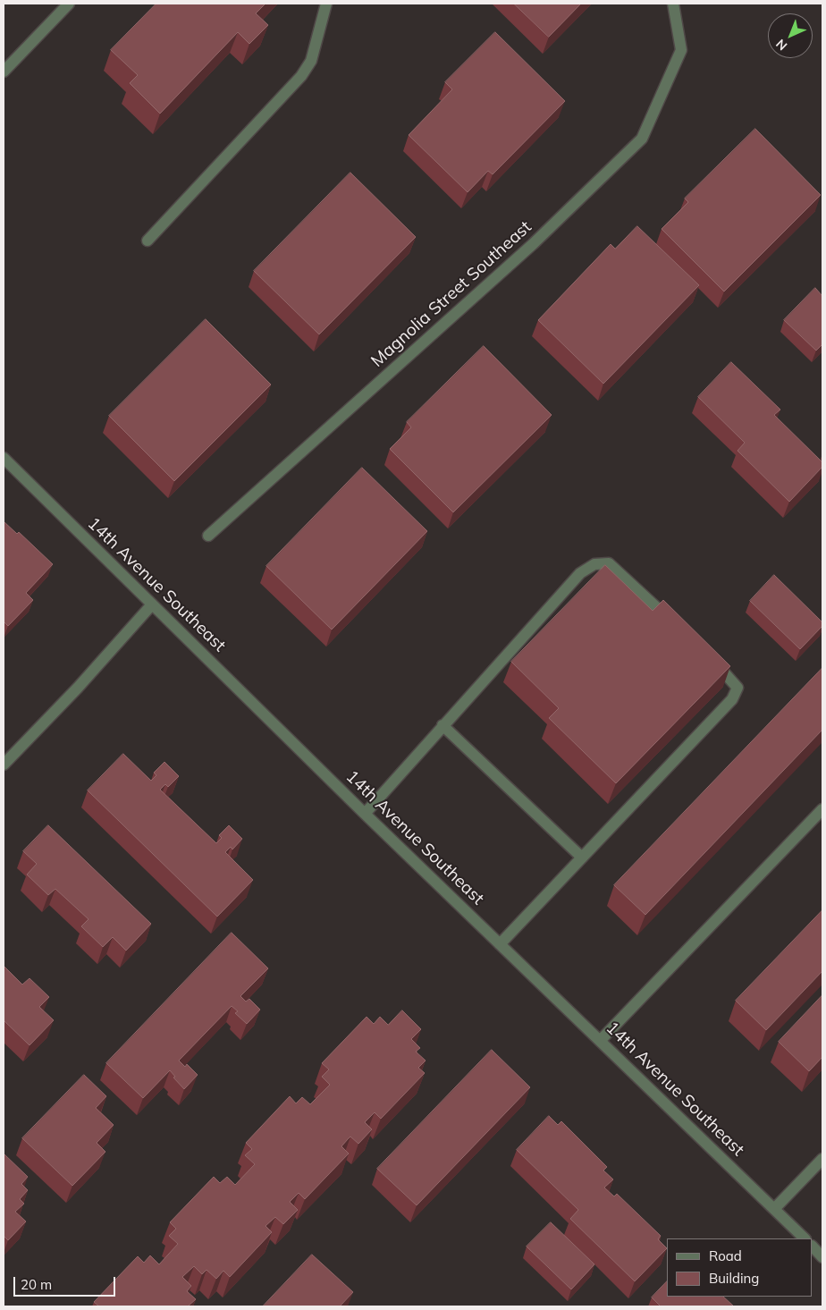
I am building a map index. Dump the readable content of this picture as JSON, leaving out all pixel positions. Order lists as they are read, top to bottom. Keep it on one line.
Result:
{"streets":{"street":["Magnolia Street Southeast","14th Avenue Southeast"]},"legend":["Road","Building"],"scale_bar":"20 m","north":"bottom left"}
